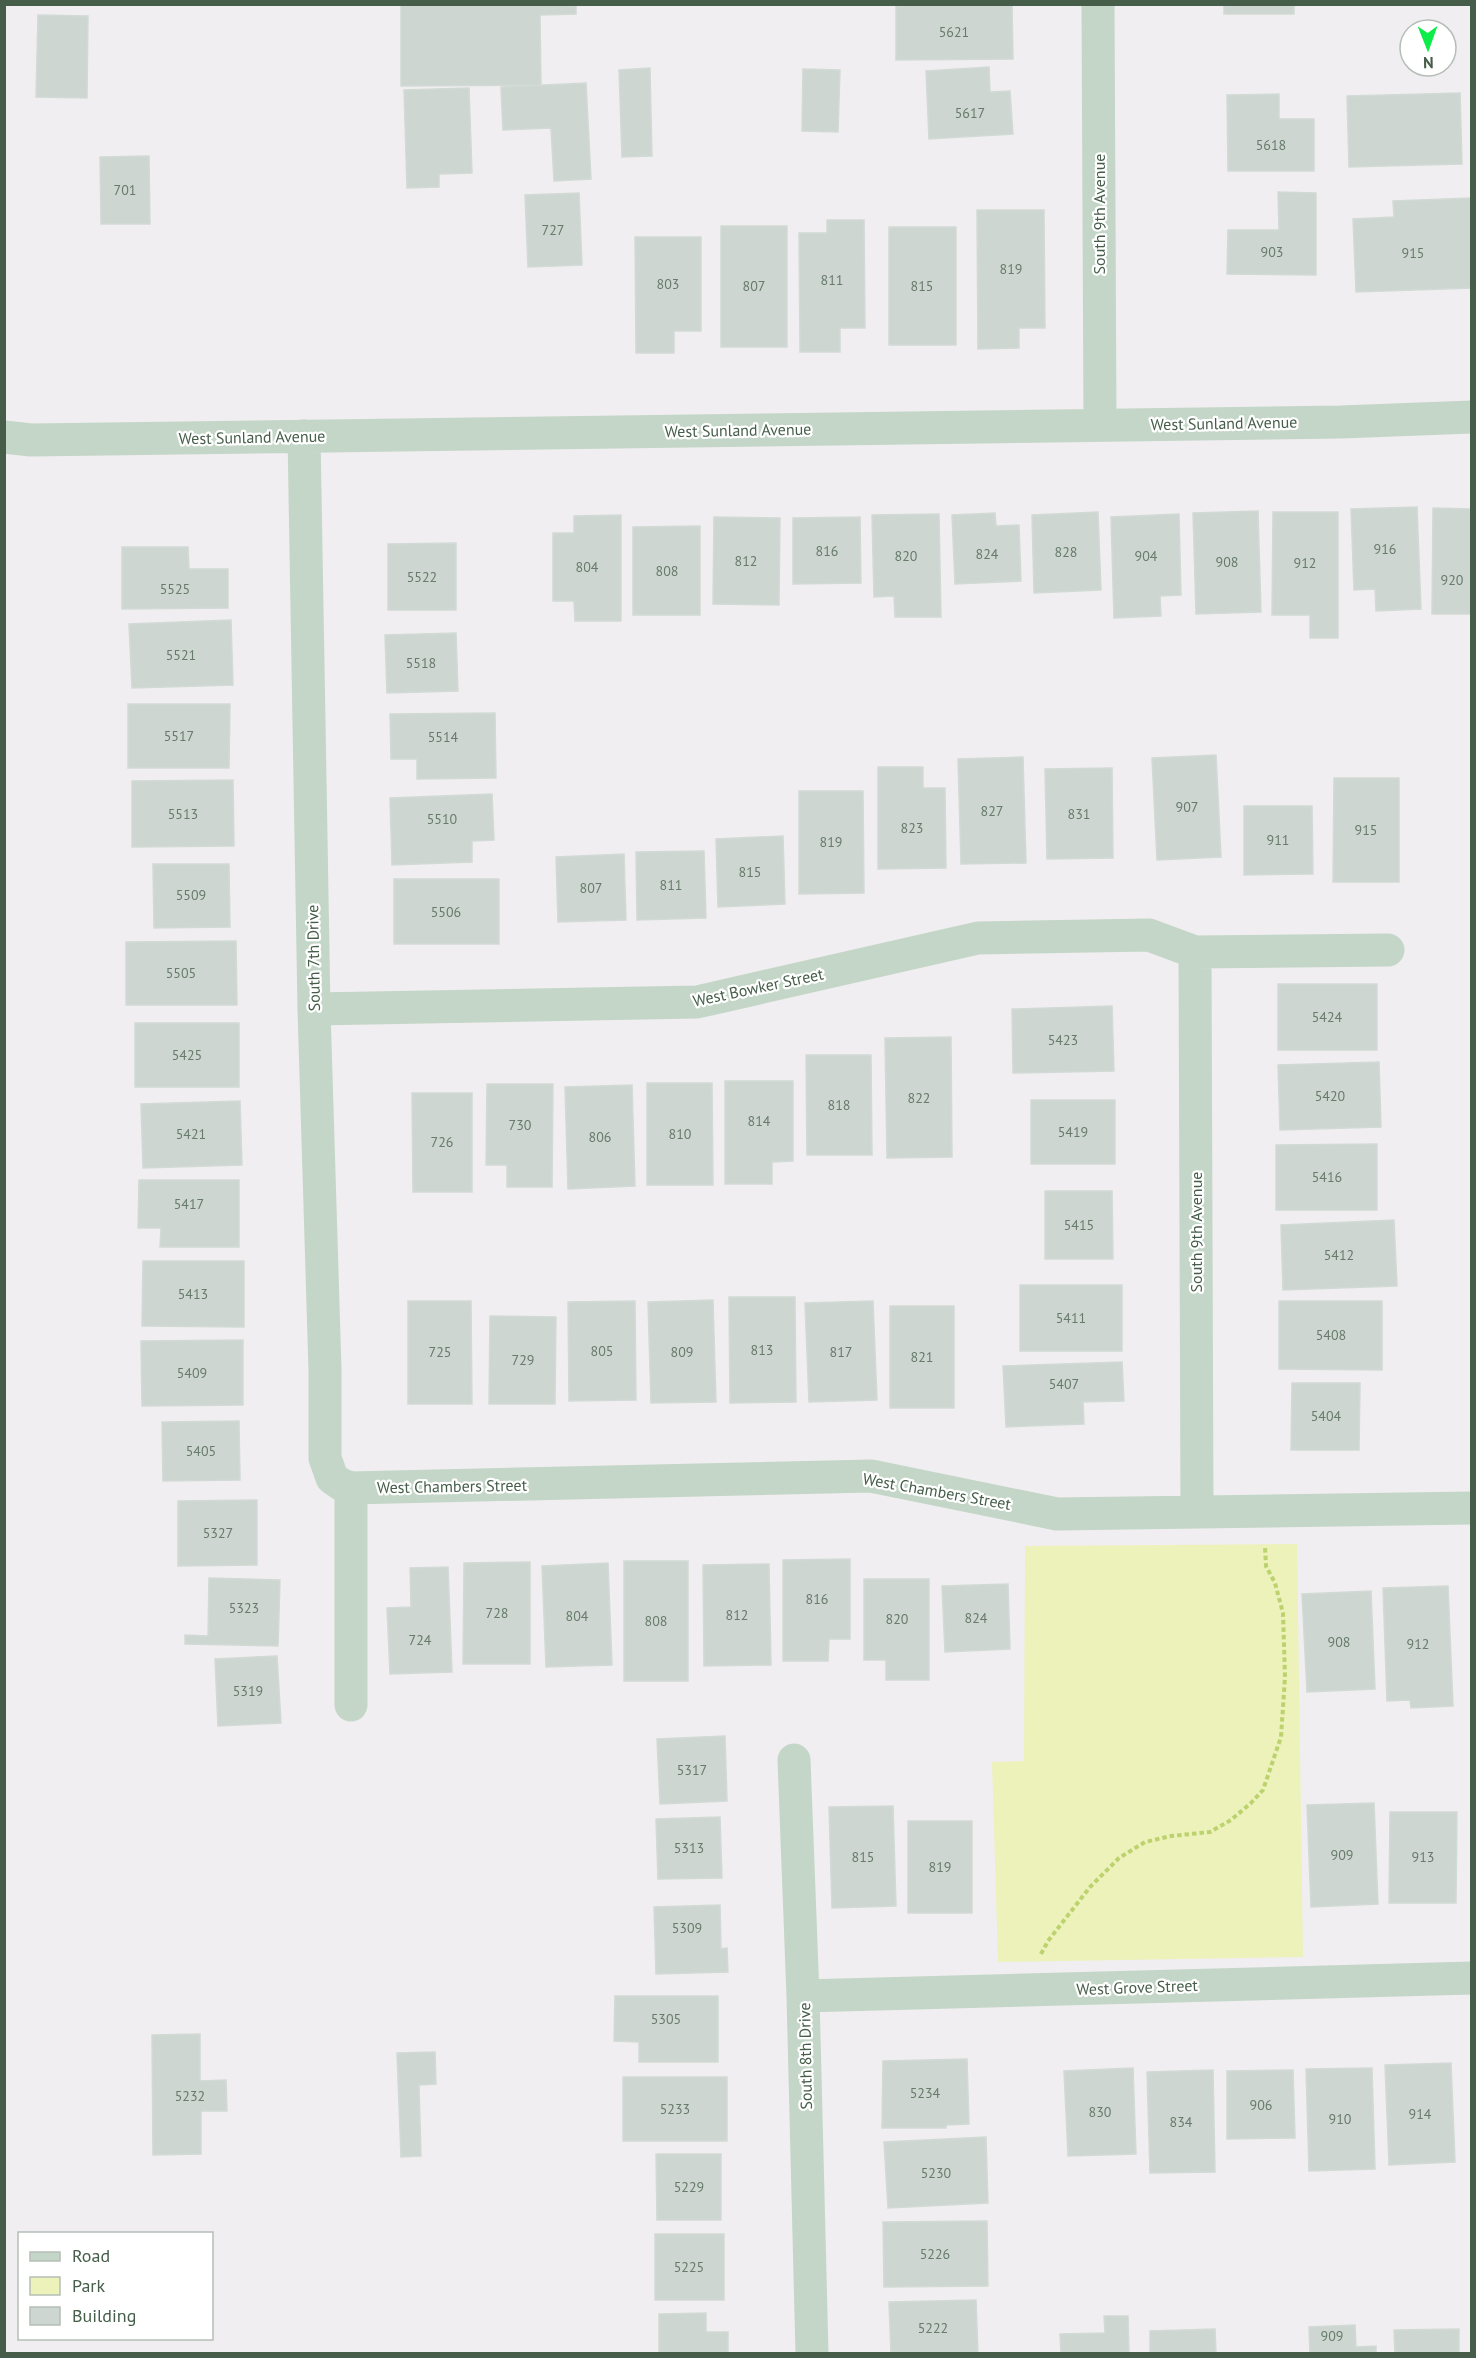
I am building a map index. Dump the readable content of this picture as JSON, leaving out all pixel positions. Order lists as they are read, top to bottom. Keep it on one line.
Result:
{"streets":{"street":["South 9th Avenue","West Sunland Avenue","South 7th Drive","West Bowker Street","West Chambers Street","West Grove Street","South 8th Drive"]},"crossings":[["South 9th Avenue","West Sunland Avenue"],["South 9th Avenue","West Bowker Street"],["South 9th Avenue","West Chambers Street"],["West Sunland Avenue","South 7th Drive"],["South 7th Drive","West Bowker Street"],["South 7th Drive","West Chambers Street"],["West Grove Street","South 8th Drive"]],"house_numbers":["5621","5617","5618","701","727","903","915","819","811","803","807","815","916","816","828","824","820","904","812","908","912","804","808","5522","920","5525","5521","5518","5517","5514","907","827","5513","831","5510","823","915","911","819","815","811","807","5509","5506","5505","5424","5423","5425","5420","822","818","814","730","5419","5421","810","806","726","5416","5417","5415","5412","5413","5411","5408","813","805","725","809","817","821","729","5409","5407","5404","5405","5327","816","5323","728","812","804","824","820","808","724","908","912","5319","5317","5313","909","815","913","819","5309","5305","5234","5232","906","5233","830","914","910","834","5230","5229","5226","5225","5222","909"],"legend":["Road","Park","Building"],"north":"bottom"}
